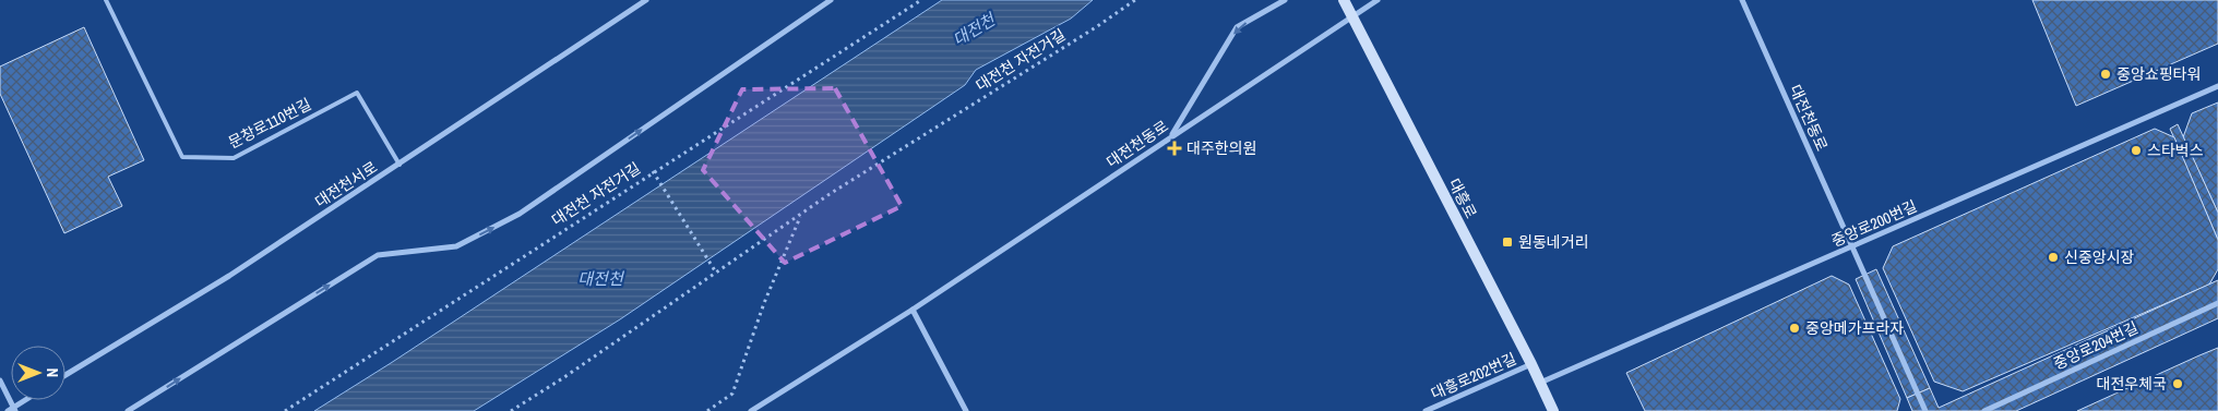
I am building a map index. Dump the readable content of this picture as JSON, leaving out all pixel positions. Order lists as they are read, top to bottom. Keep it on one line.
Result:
{"streets":{"main road":["대흥로"],"street":["대전천동로","대전천서로","중앙로200번길","중앙로204번길","대흥로202번길"],"lane":["문창로110번길"],"path":["대전천 자전거길"]},"crossings":[["대전천동로","대흥로"],["대전천동로","중앙로200번길"],["문창로110번길","대전천서로"],["대흥로","중앙로200번길"],["대흥로","대흥로202번길"]],"water":["대전천"],"places":{"other":["중앙쇼핑타워","스타벅스","신중앙시장","중앙메가프라자","대전우체국"],"health":["대주한의원"],"transit":["원동네거리"]},"north":"right"}
